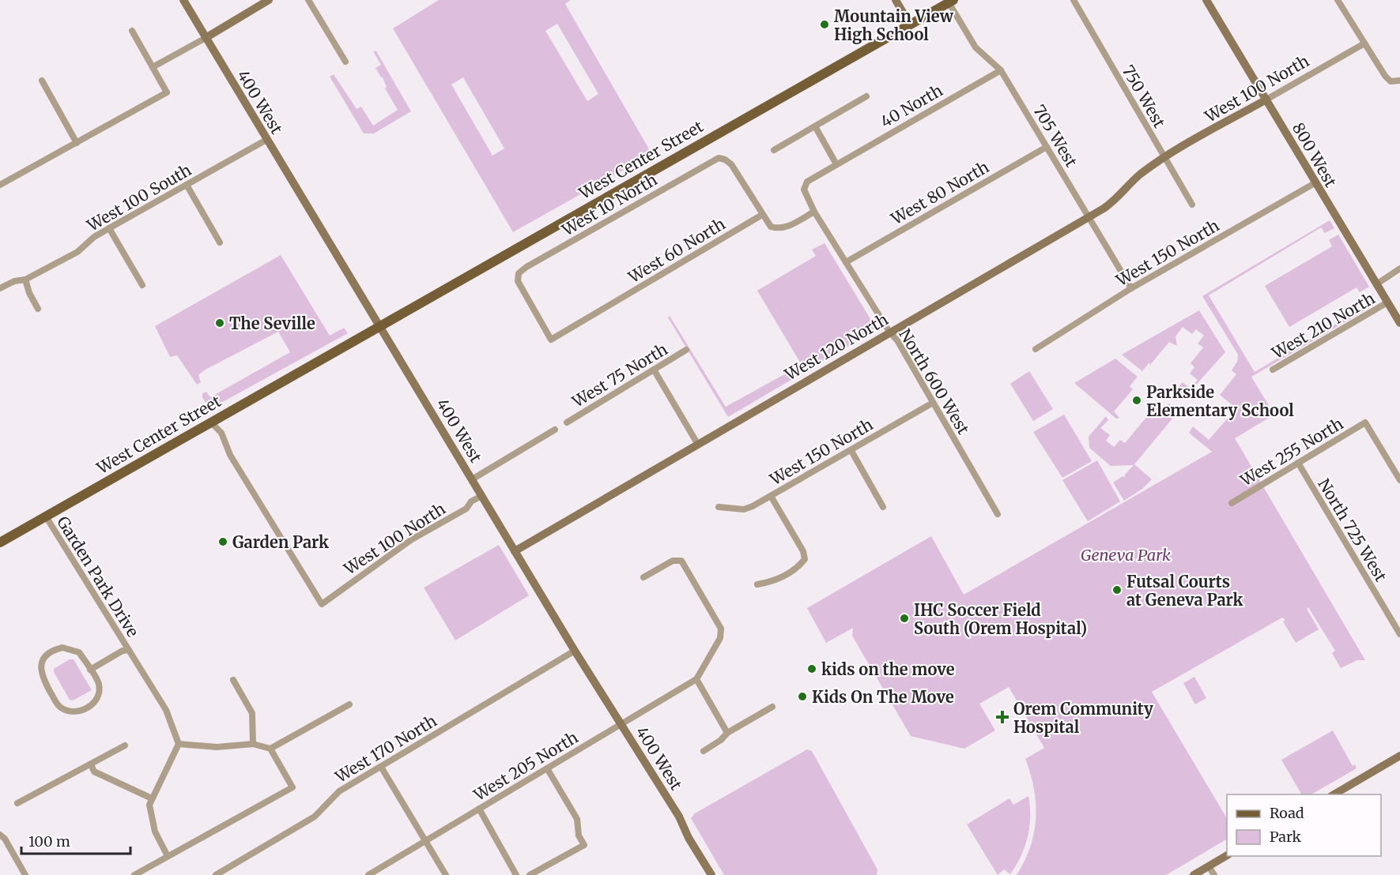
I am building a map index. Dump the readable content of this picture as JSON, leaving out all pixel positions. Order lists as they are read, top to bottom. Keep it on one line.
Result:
{"streets":{"main road":["West Center Street"],"street":["West 100 North","750 West","400 West","40 North","705 West","800 West","West 80 North","West 100 South","West 10 North","West 60 North","West 150 North","West 210 North","West 120 North","West 75 North","North 600 West","West 255 North","North 725 West","Garden Park Drive","West 170 North","West 205 North"]},"crossings":[["West 100 North","750 West"],["West 100 North","400 West"],["West 100 North","800 West"],["West 100 North","West Center Street"],["West 100 North","West 120 North"],["750 West","West 120 North"],["400 West","West Center Street"],["400 West","West 100 South"],["400 West","West 120 North"],["400 West","West 170 North"],["400 West","West 205 North"],["40 North","705 West"],["40 North","North 600 West"],["705 West","West Center Street"],["705 West","West 80 North"],["705 West","West 150 North"],["705 West","West 120 North"],["800 West","West 150 North"],["800 West","West 210 North"],["West Center Street","Garden Park Drive"],["West 80 North","North 600 West"],["West 10 North","West 60 North"],["West 150 North","North 600 West"],["West 120 North","North 600 West"],["West 255 North","North 725 West"]],"parks":["Geneva Park"],"places":{"other":["Mountain View High School","The Seville","Parkside Elementary School","Garden Park","Futsal Courts at Geneva Park","IHC Soccer Field South (Orem Hospital)","kids on the move","Kids On The Move"],"health":["Orem Community Hospital"]},"legend":["Road","Park"],"scale_bar":"100 m"}
